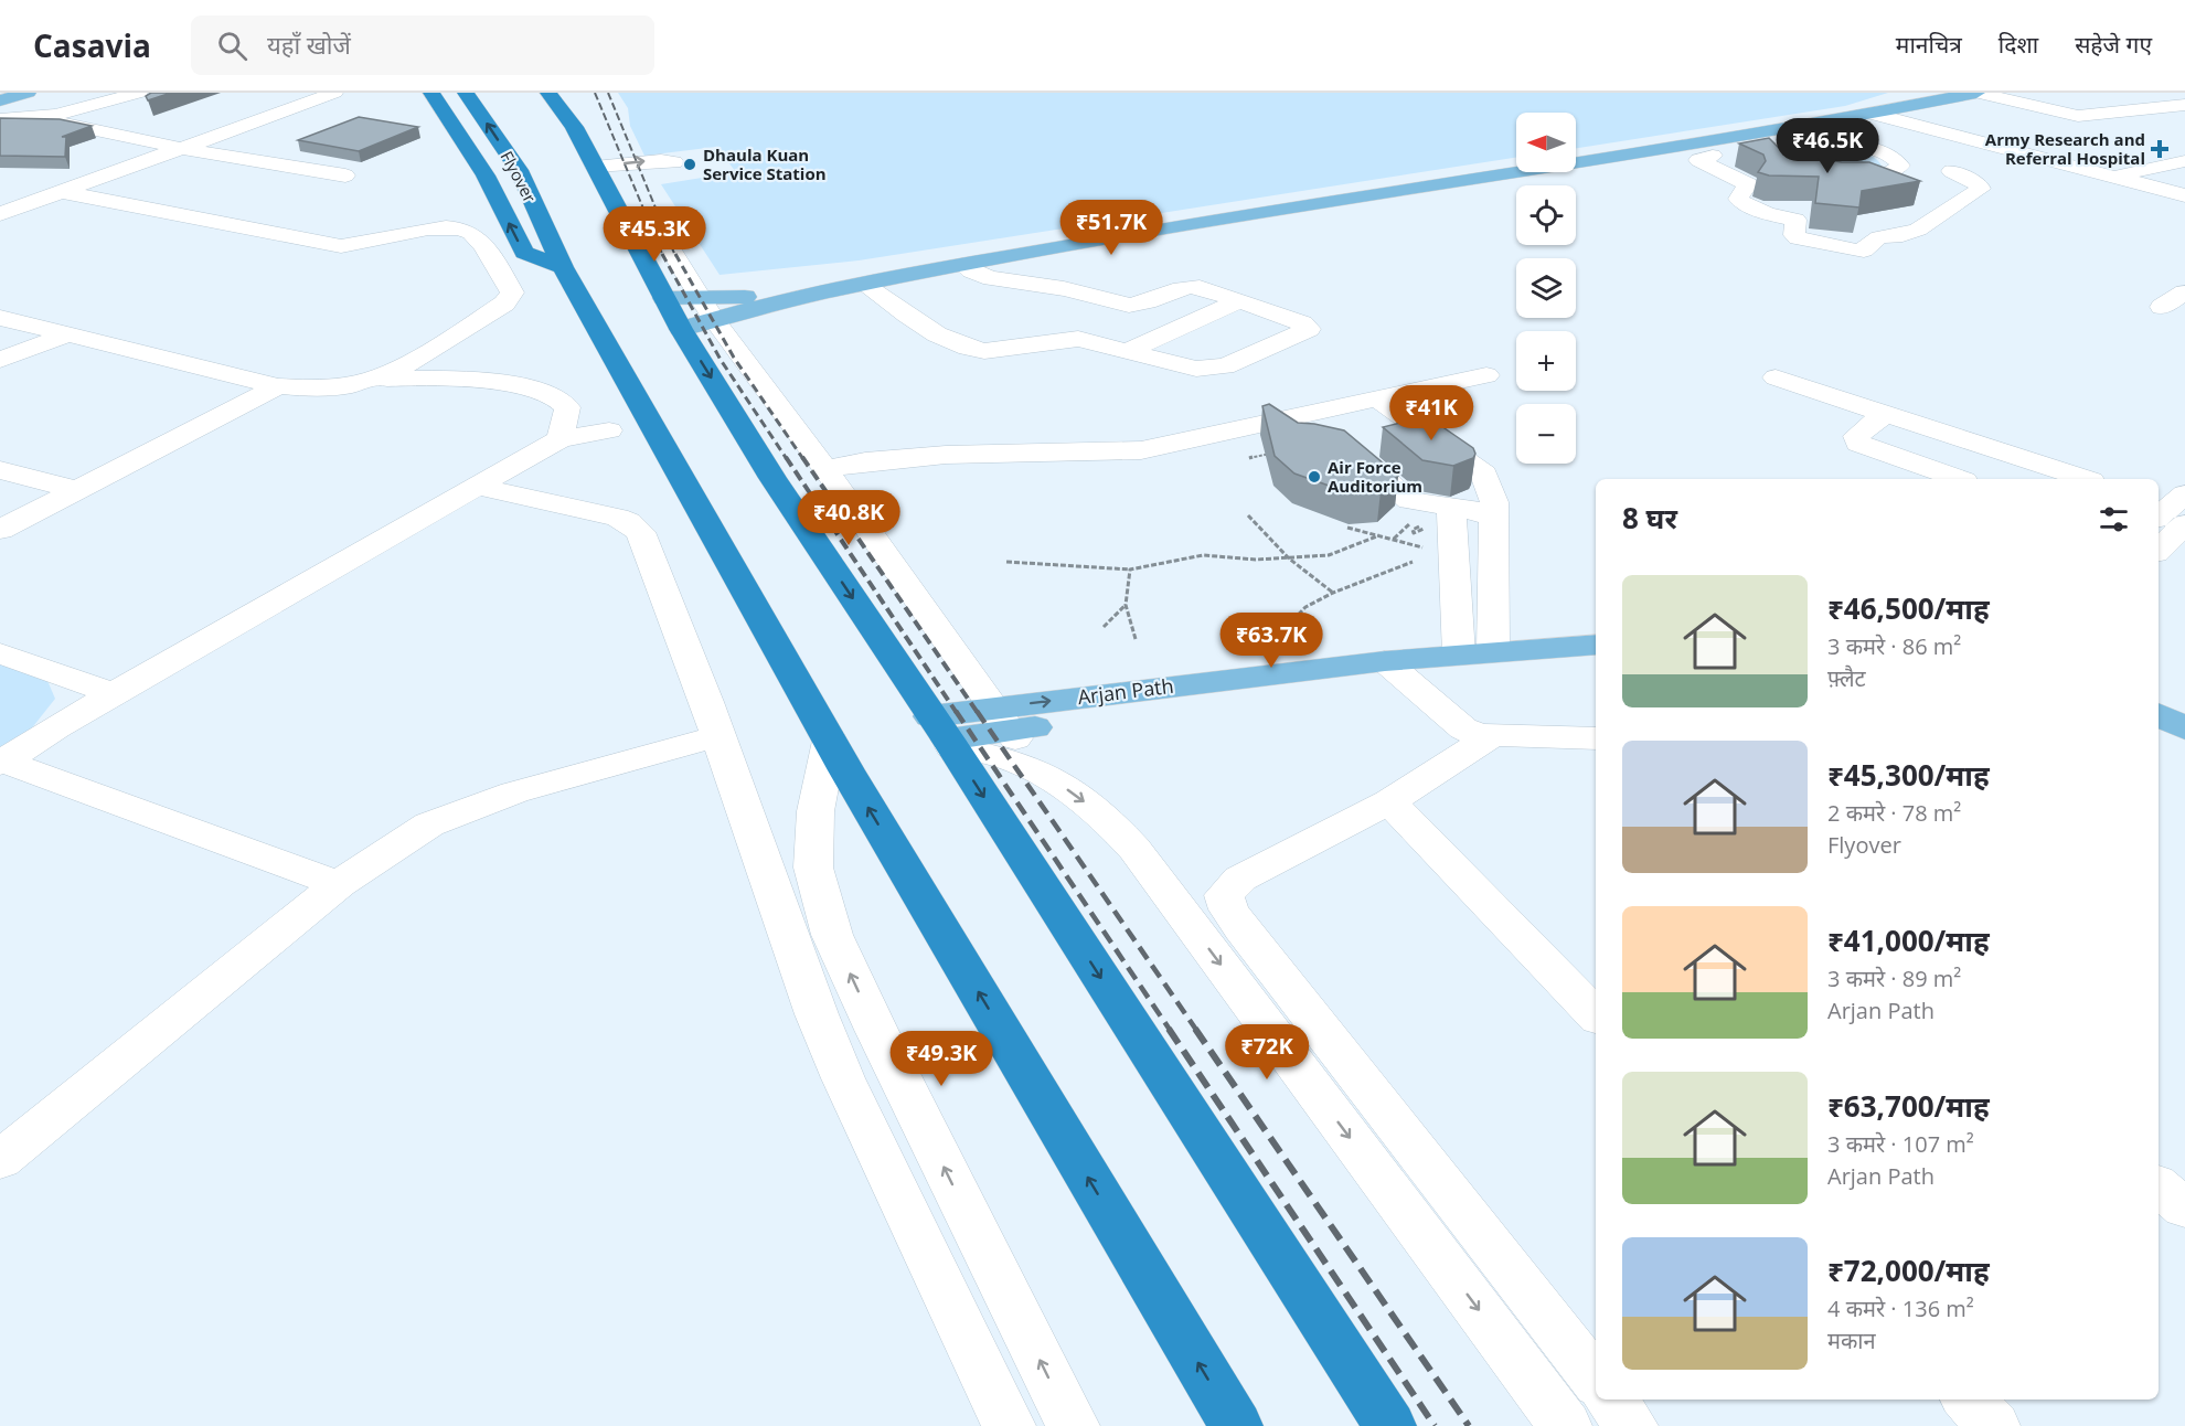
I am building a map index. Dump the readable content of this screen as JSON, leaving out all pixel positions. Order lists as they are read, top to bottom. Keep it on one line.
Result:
{"streets":{"highway":["Flyover"],"main road":["Arjan Path"]},"places":{"health":["Army Research and Referral Hospital"],"other":["Dhaula Kuan Service Station","Air Force Auditorium"]},"north":"left","page":{"header":"Casavia","search":"यहाँ खोजें","nav":["मानचित्र","दिशा","सहेजे गए"],"map_buttons":["+","−"],"price":["₹46.5K","₹51.7K","₹45.3K","₹41K","₹40.8K","₹63.7K","₹72K","₹49.3K"],"heading":"8 घर","list":[{"name":"₹46,500/माह","note":"3 कमरे · 86 m² · फ़्लैट"},{"name":"₹45,300/माह","note":"2 कमरे · 78 m² · Flyover"},{"name":"₹41,000/माह","note":"3 कमरे · 89 m² · Arjan Path"},{"name":"₹63,700/माह","note":"3 कमरे · 107 m² · Arjan Path"},{"name":"₹72,000/माह","note":"4 कमरे · 136 m² · मकान"}]}}
